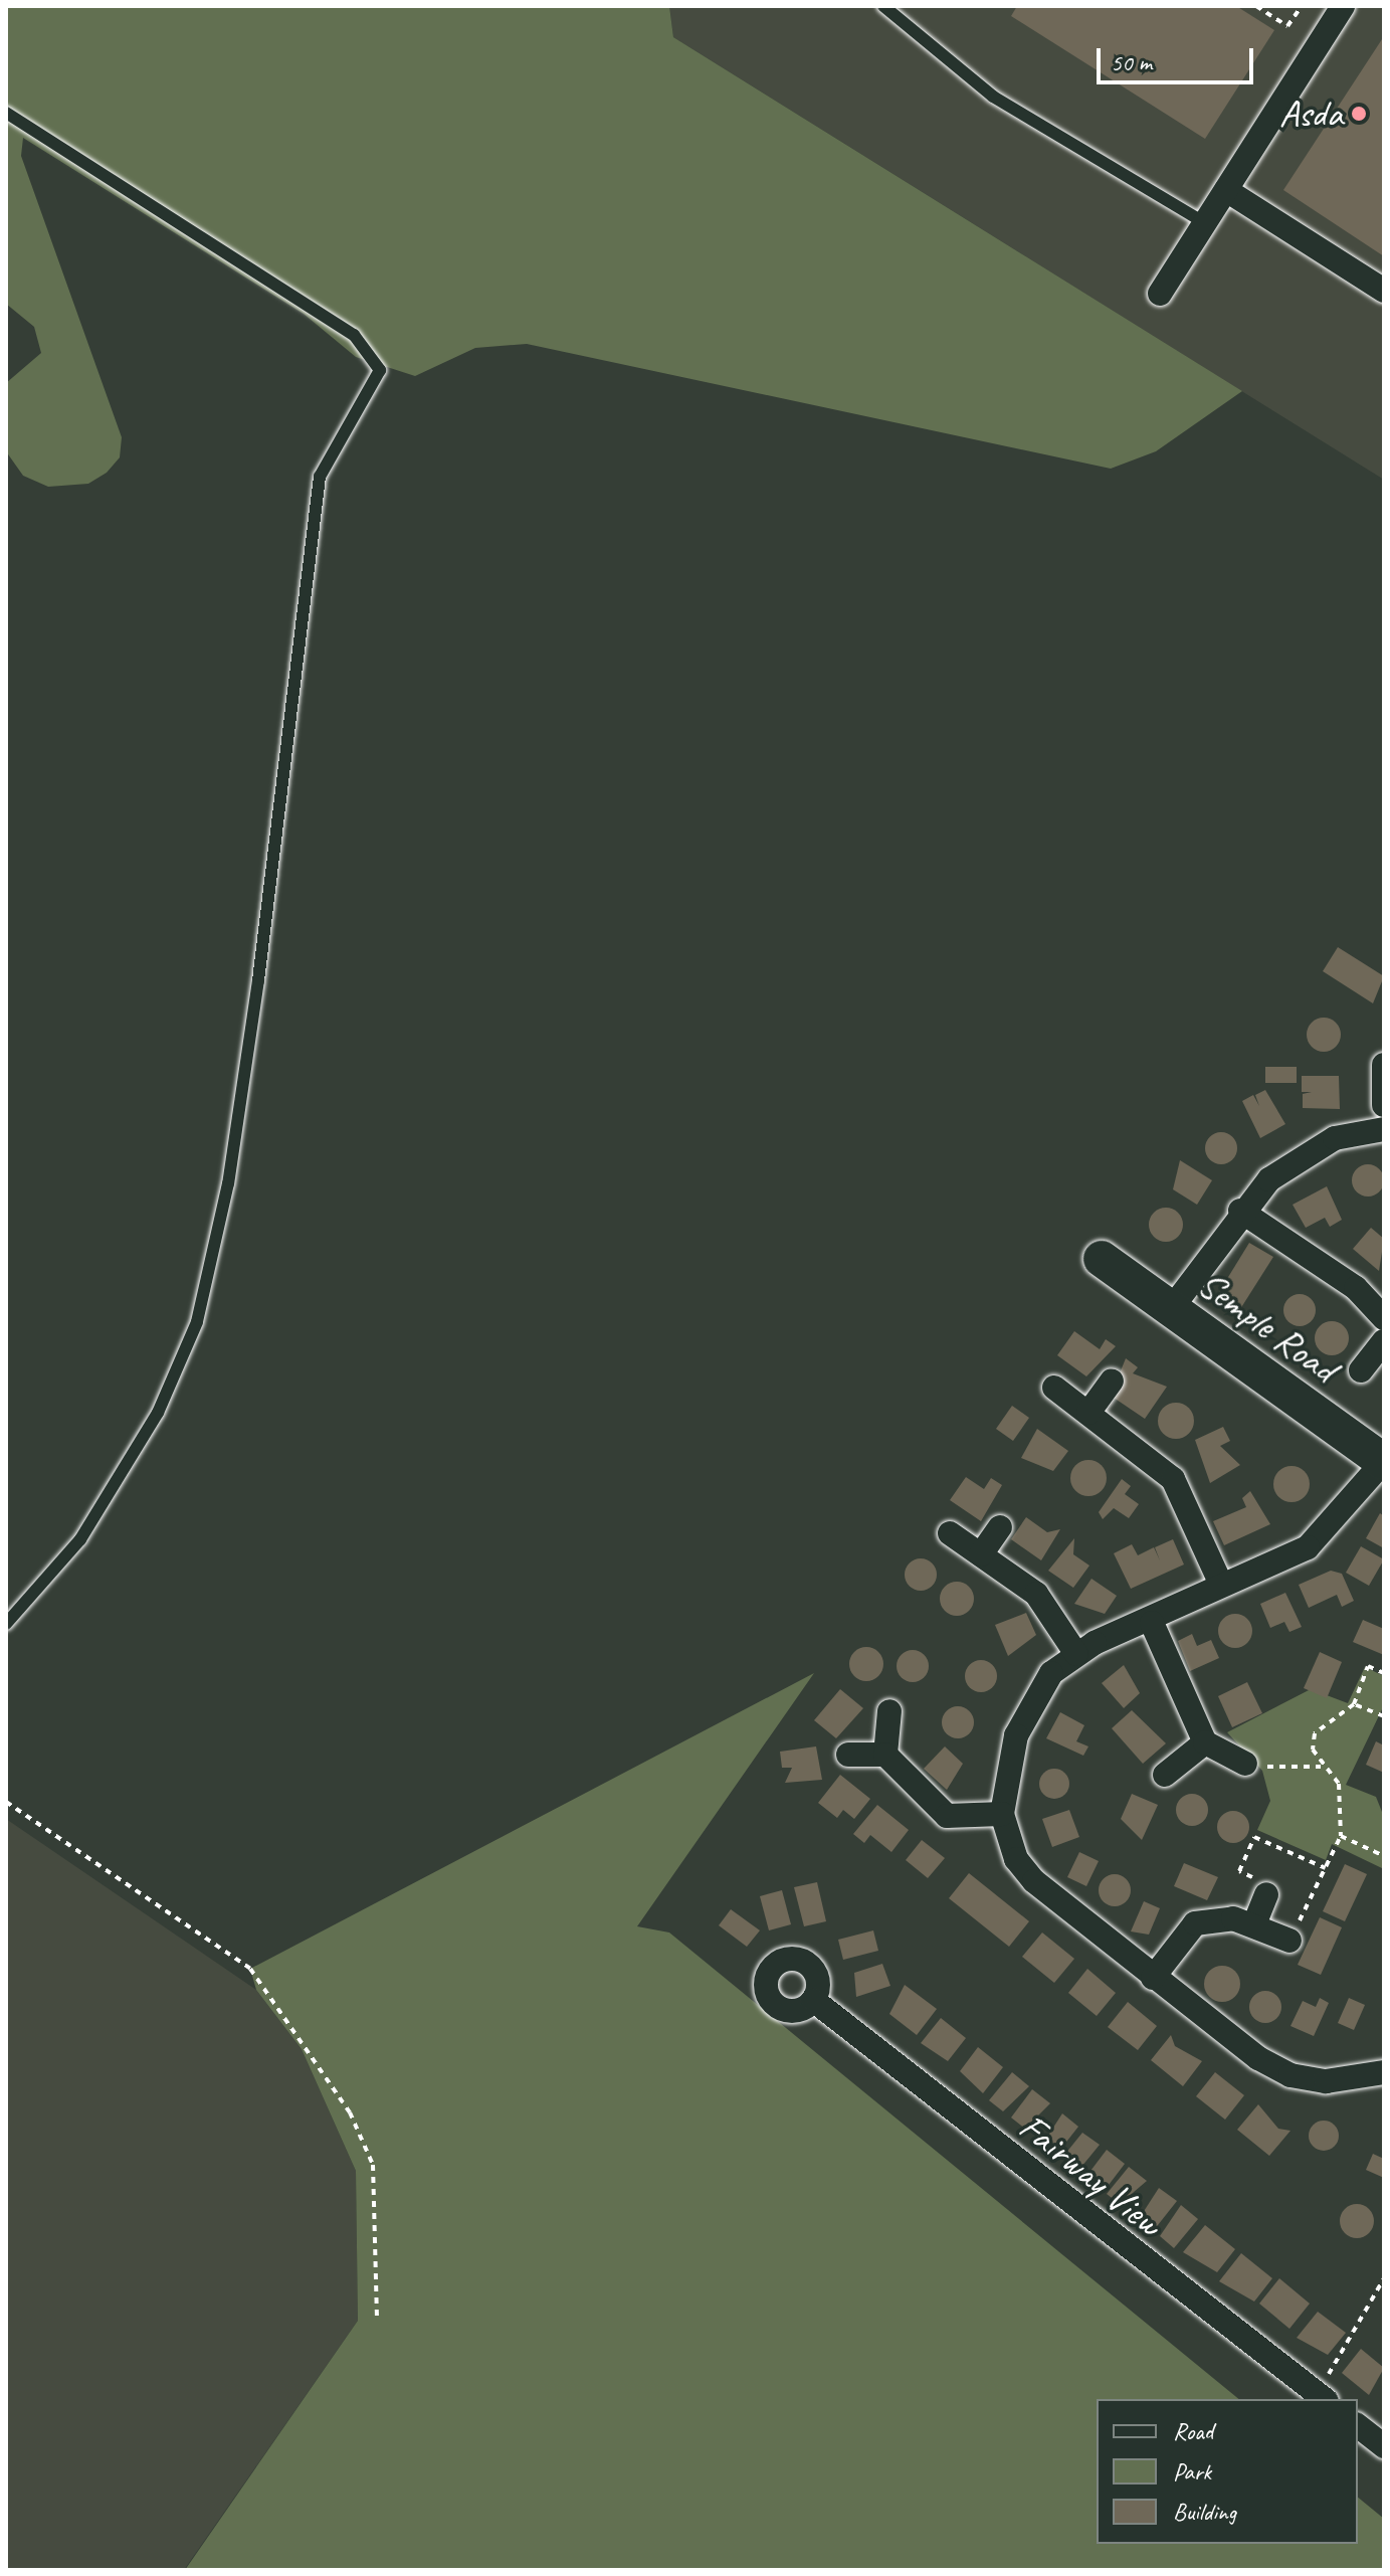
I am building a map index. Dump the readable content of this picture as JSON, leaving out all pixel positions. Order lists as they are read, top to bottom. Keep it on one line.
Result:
{"streets":{"street":["Semple Road","Fairway View"]},"places":["Asda"],"legend":["Road","Park","Building"],"scale_bar":"50 m"}
